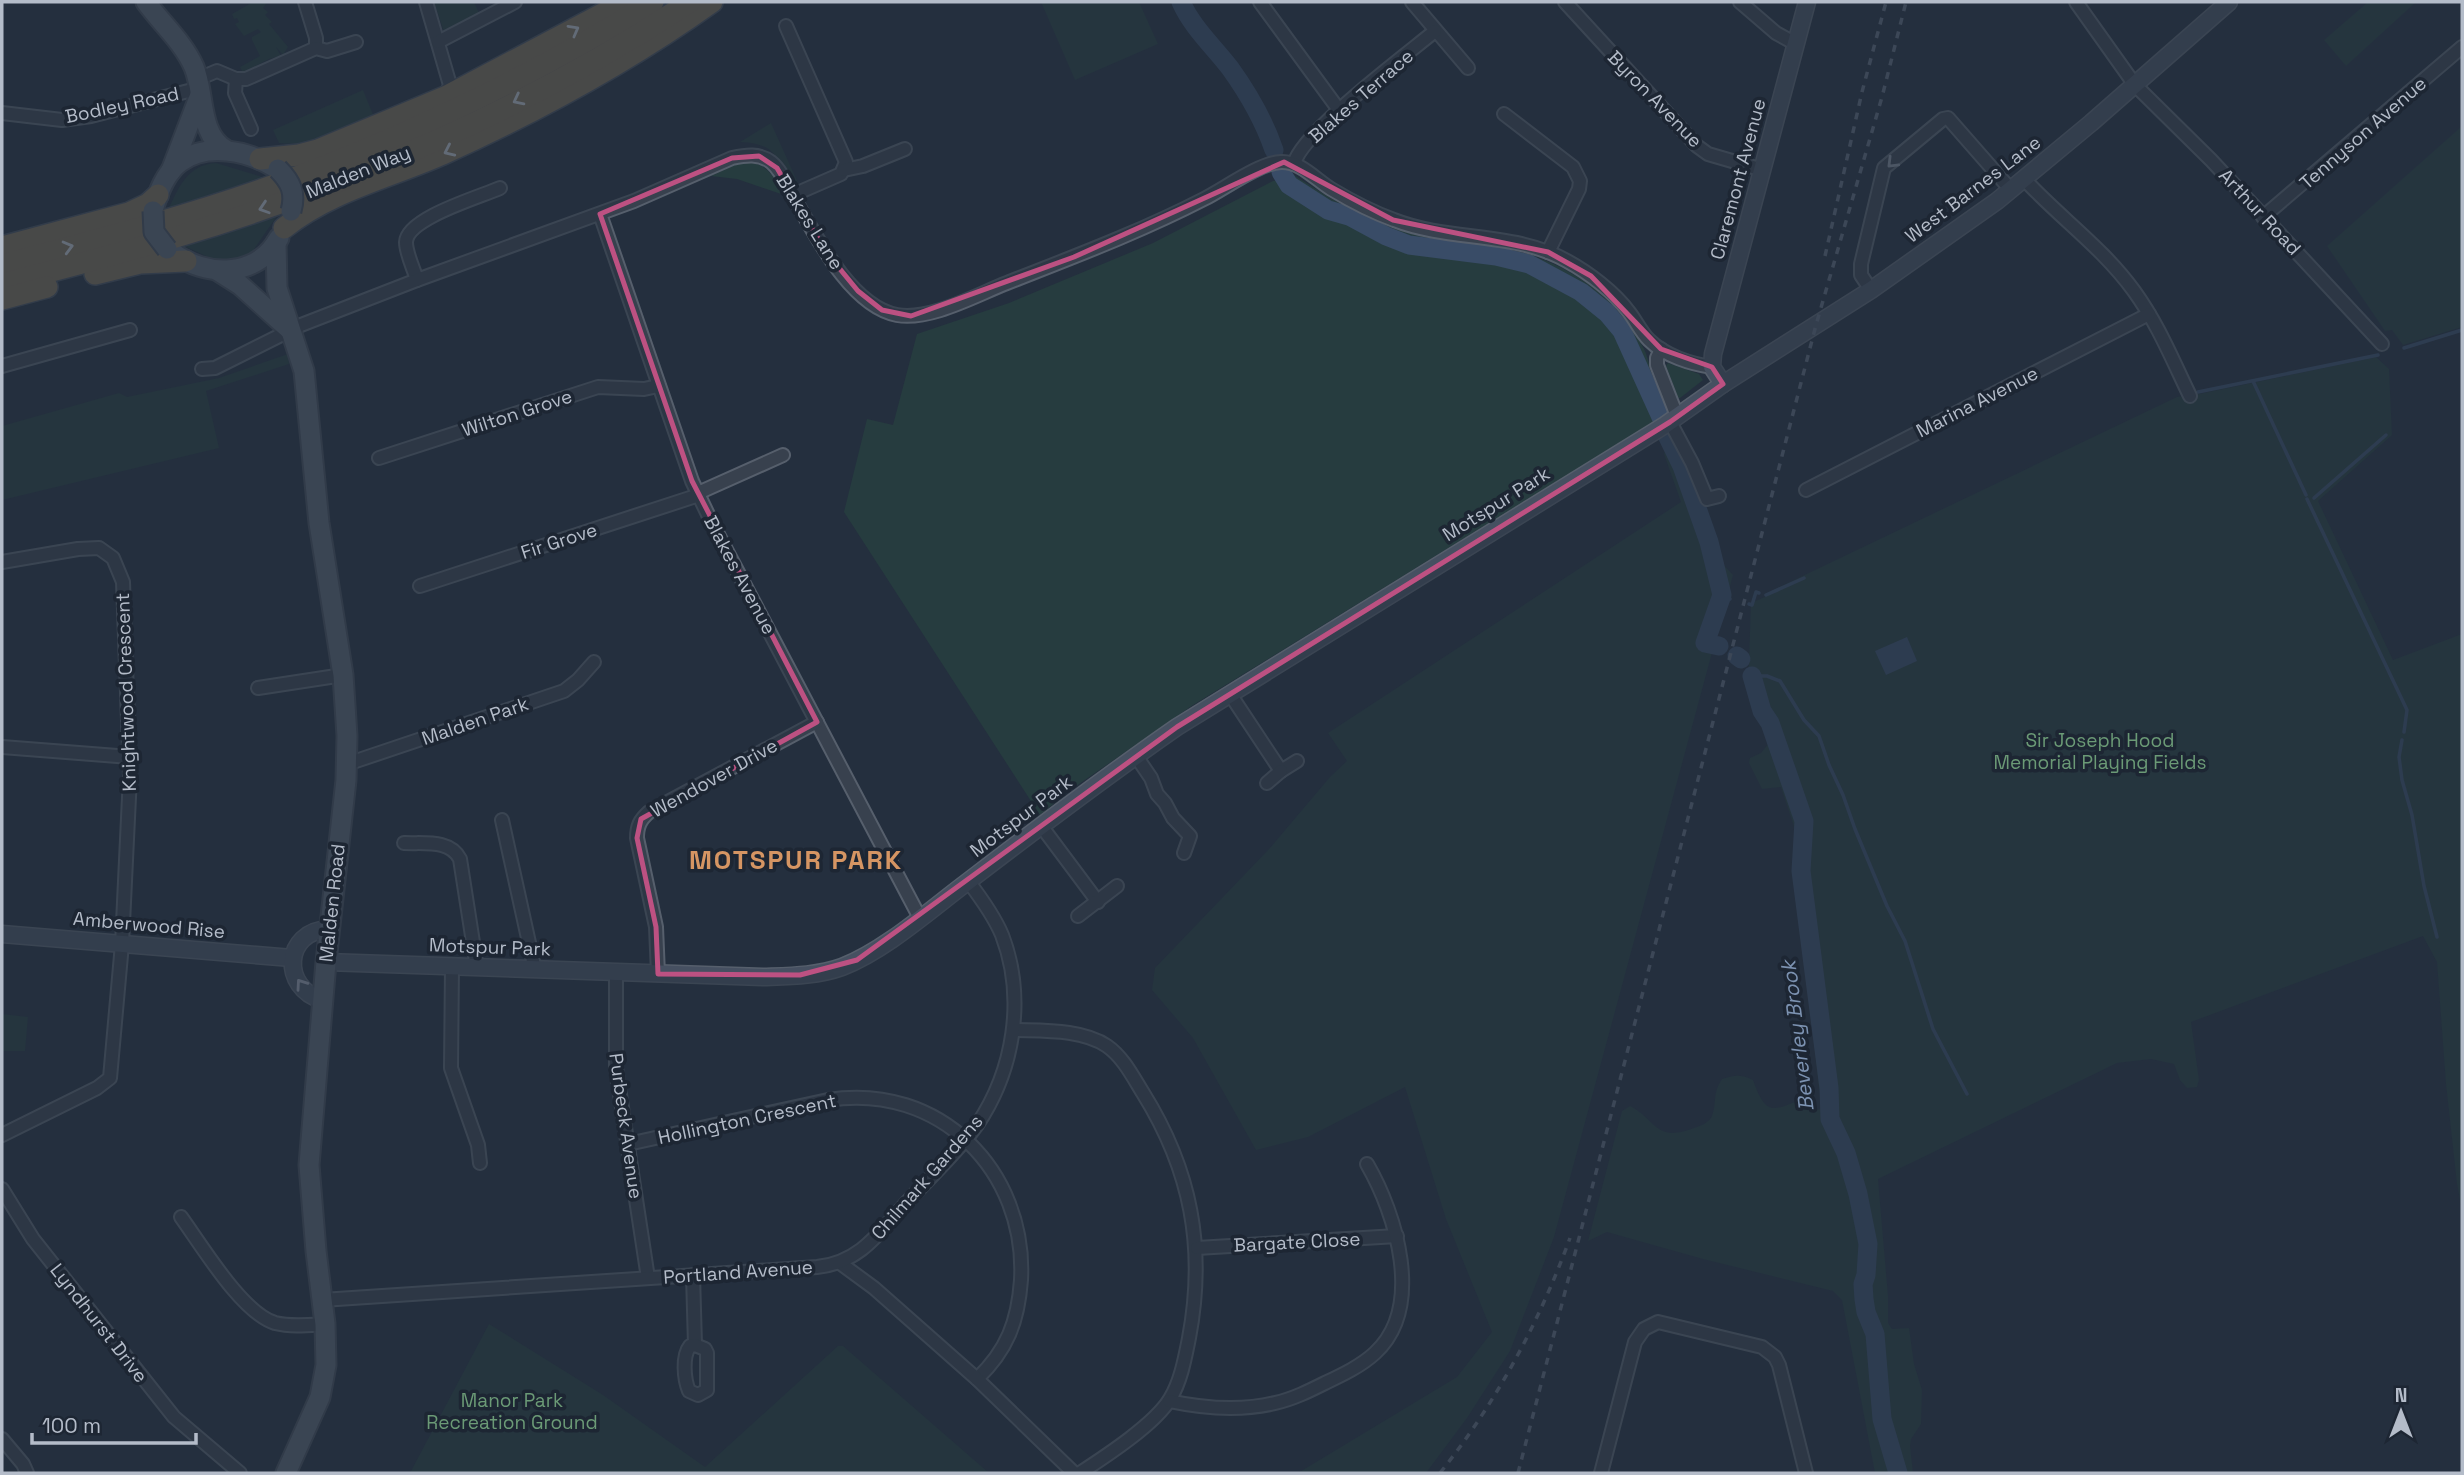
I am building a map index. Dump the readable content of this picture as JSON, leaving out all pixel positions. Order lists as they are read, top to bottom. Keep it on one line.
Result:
{"streets":{"highway":["Malden Way"],"main road":["Malden Road"],"street":["Blakes Terrace","Byron Avenue","Bodley Road","Tennyson Avenue","Claremont Avenue","West Barnes Lane","Arthur Road","Blakes Lane","Marina Avenue","Wilton Grove","Motspur Park","Fir Grove","Blakes Avenue","Knightwood Crescent","Malden Park","Wendover Drive","Amberwood Rise","Hollington Crescent","Purbeck Avenue","Chilmark Gardens","Bargate Close","Portland Avenue","Lyndhurst Drive"]},"crossings":[["Blakes Terrace","Blakes Lane"],["Byron Avenue","Claremont Avenue"],["Tennyson Avenue","Arthur Road"],["West Barnes Lane","Arthur Road"],["West Barnes Lane","Motspur Park"],["Blakes Lane","Blakes Avenue"],["Blakes Lane","Malden Road"],["Wilton Grove","Blakes Avenue"],["Motspur Park","Blakes Avenue"],["Motspur Park","Wendover Drive"],["Motspur Park","Malden Road"],["Motspur Park","Purbeck Avenue"],["Motspur Park","Chilmark Gardens"],["Fir Grove","Blakes Avenue"],["Blakes Avenue","Wendover Drive"],["Knightwood Crescent","Amberwood Rise"],["Malden Park","Malden Road"],["Malden Road","Portland Avenue"],["Hollington Crescent","Purbeck Avenue"],["Hollington Crescent","Chilmark Gardens"],["Hollington Crescent","Portland Avenue"],["Purbeck Avenue","Portland Avenue"],["Chilmark Gardens","Portland Avenue"]],"districts":["MOTSPUR PARK"],"water":["Beverley Brook"],"parks":["Sir Joseph Hood Memorial Playing Fields","Manor Park Recreation Ground"],"scale_bar":"100 m","north":"top"}
